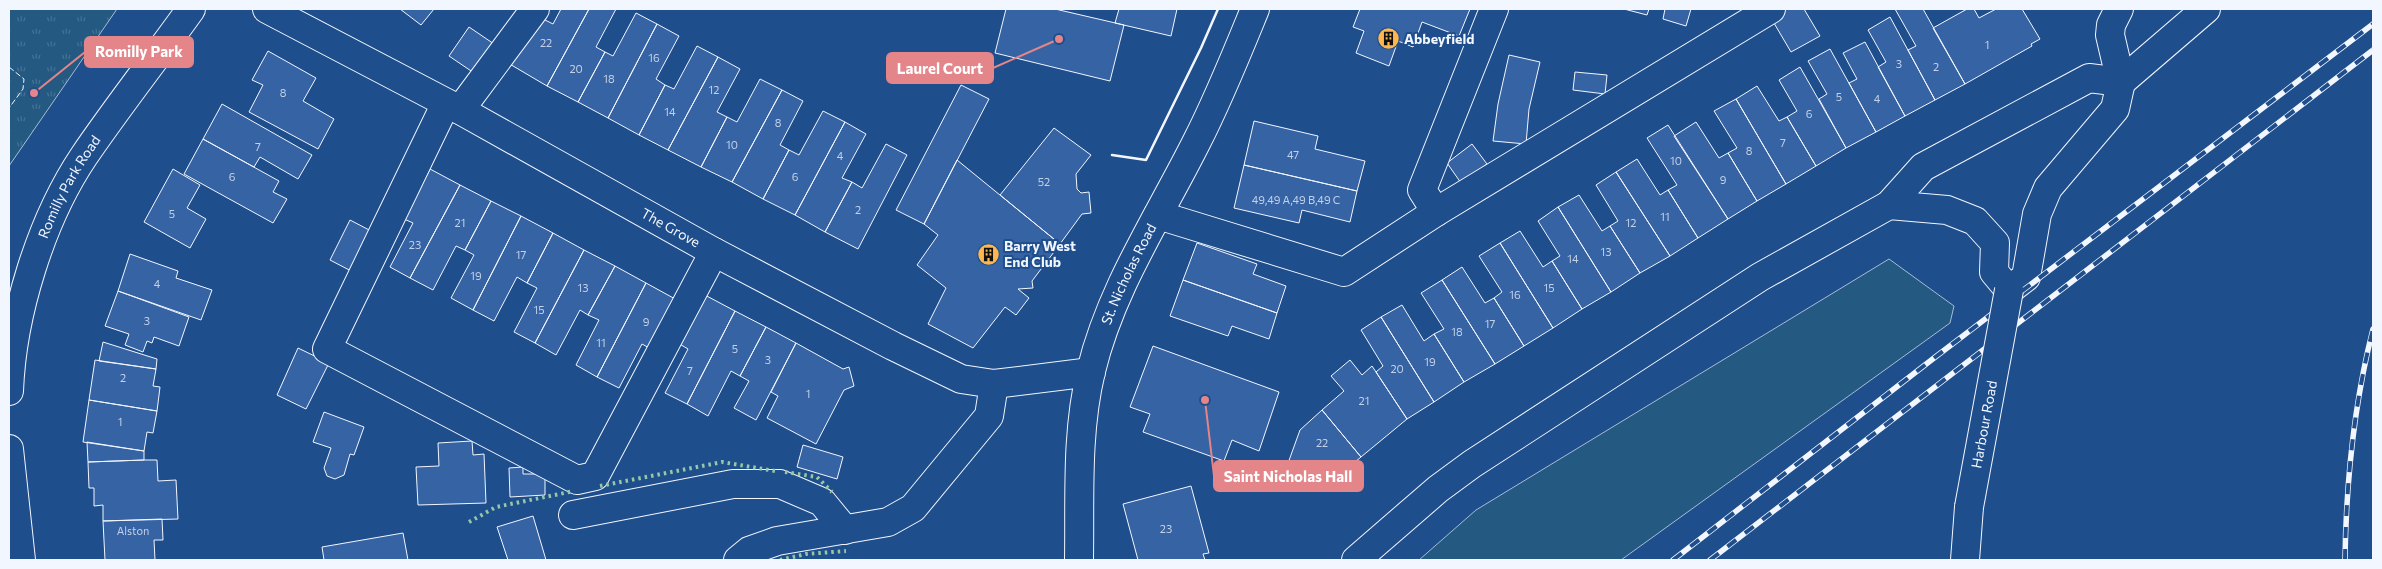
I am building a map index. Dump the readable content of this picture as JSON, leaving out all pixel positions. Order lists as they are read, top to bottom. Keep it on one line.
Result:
{"streets":{"main road":["Romilly Park Road","The Grove","St. Nicholas Road","Harbour Road"]},"crossings":[["The Grove","St. Nicholas Road"]],"places":{"other":["Laurel Court","Romilly Park","Saint Nicholas Hall"],"building":["Abbeyfield","Barry West End Club"]},"house_numbers":["22","1","16","3","2","20","18","12","8","5","4","14","6","8","7","10","7","8","47","4","10","6","6","9","52","49,49 A,49 B,49 C","2","5","11","21","12","23","13","17","14","19","4","13","15","16","15","3","9","17","18","11","5","3","19","20","7","2","1","21","1","22","23","Alston"]}
